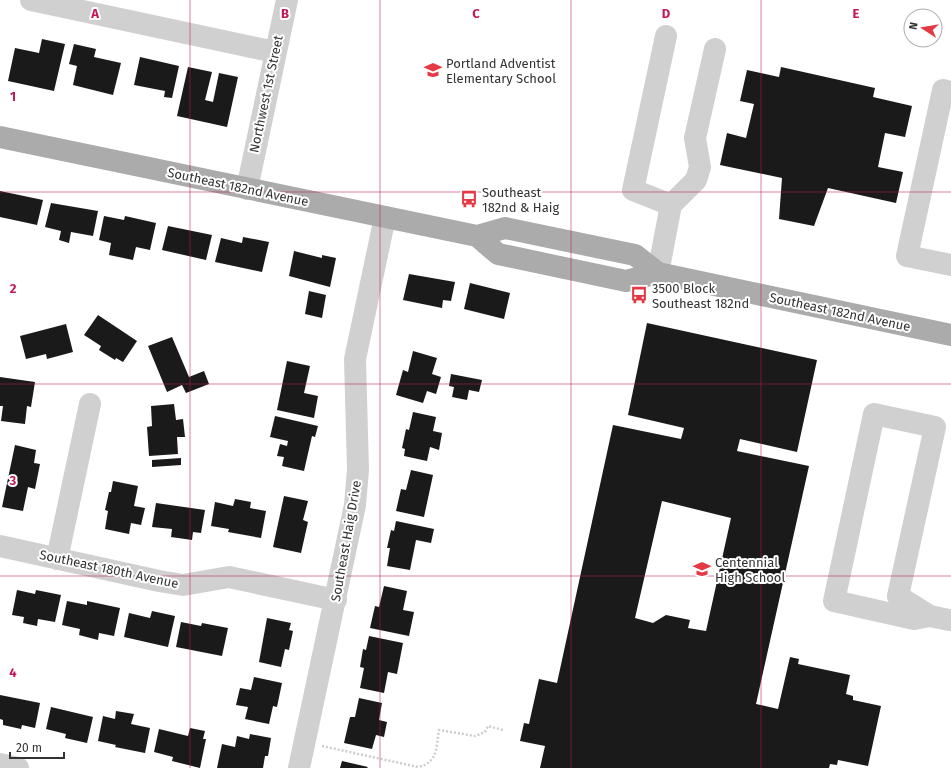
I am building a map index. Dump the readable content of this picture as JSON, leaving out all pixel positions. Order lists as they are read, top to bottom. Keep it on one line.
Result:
{"streets":{"main road":["Southeast 182nd Avenue"],"street":["Northwest 1st Street","Southeast Haig Drive","Southeast 180th Avenue"]},"crossings":[["Northwest 1st Street","Southeast 182nd Avenue"],["Southeast 182nd Avenue","Southeast Haig Drive"],["Southeast Haig Drive","Southeast 180th Avenue"]],"places":{"school or university":["Portland Adventist Elementary School","Centennial High School"],"bus stop":["Southeast 182nd & Haig","3500 Block Southeast 182nd"]},"scale_bar":"20 m","north":"left","grid":{"columns":["A","B","C","D","E"],"rows":["1","2","3","4"]}}
